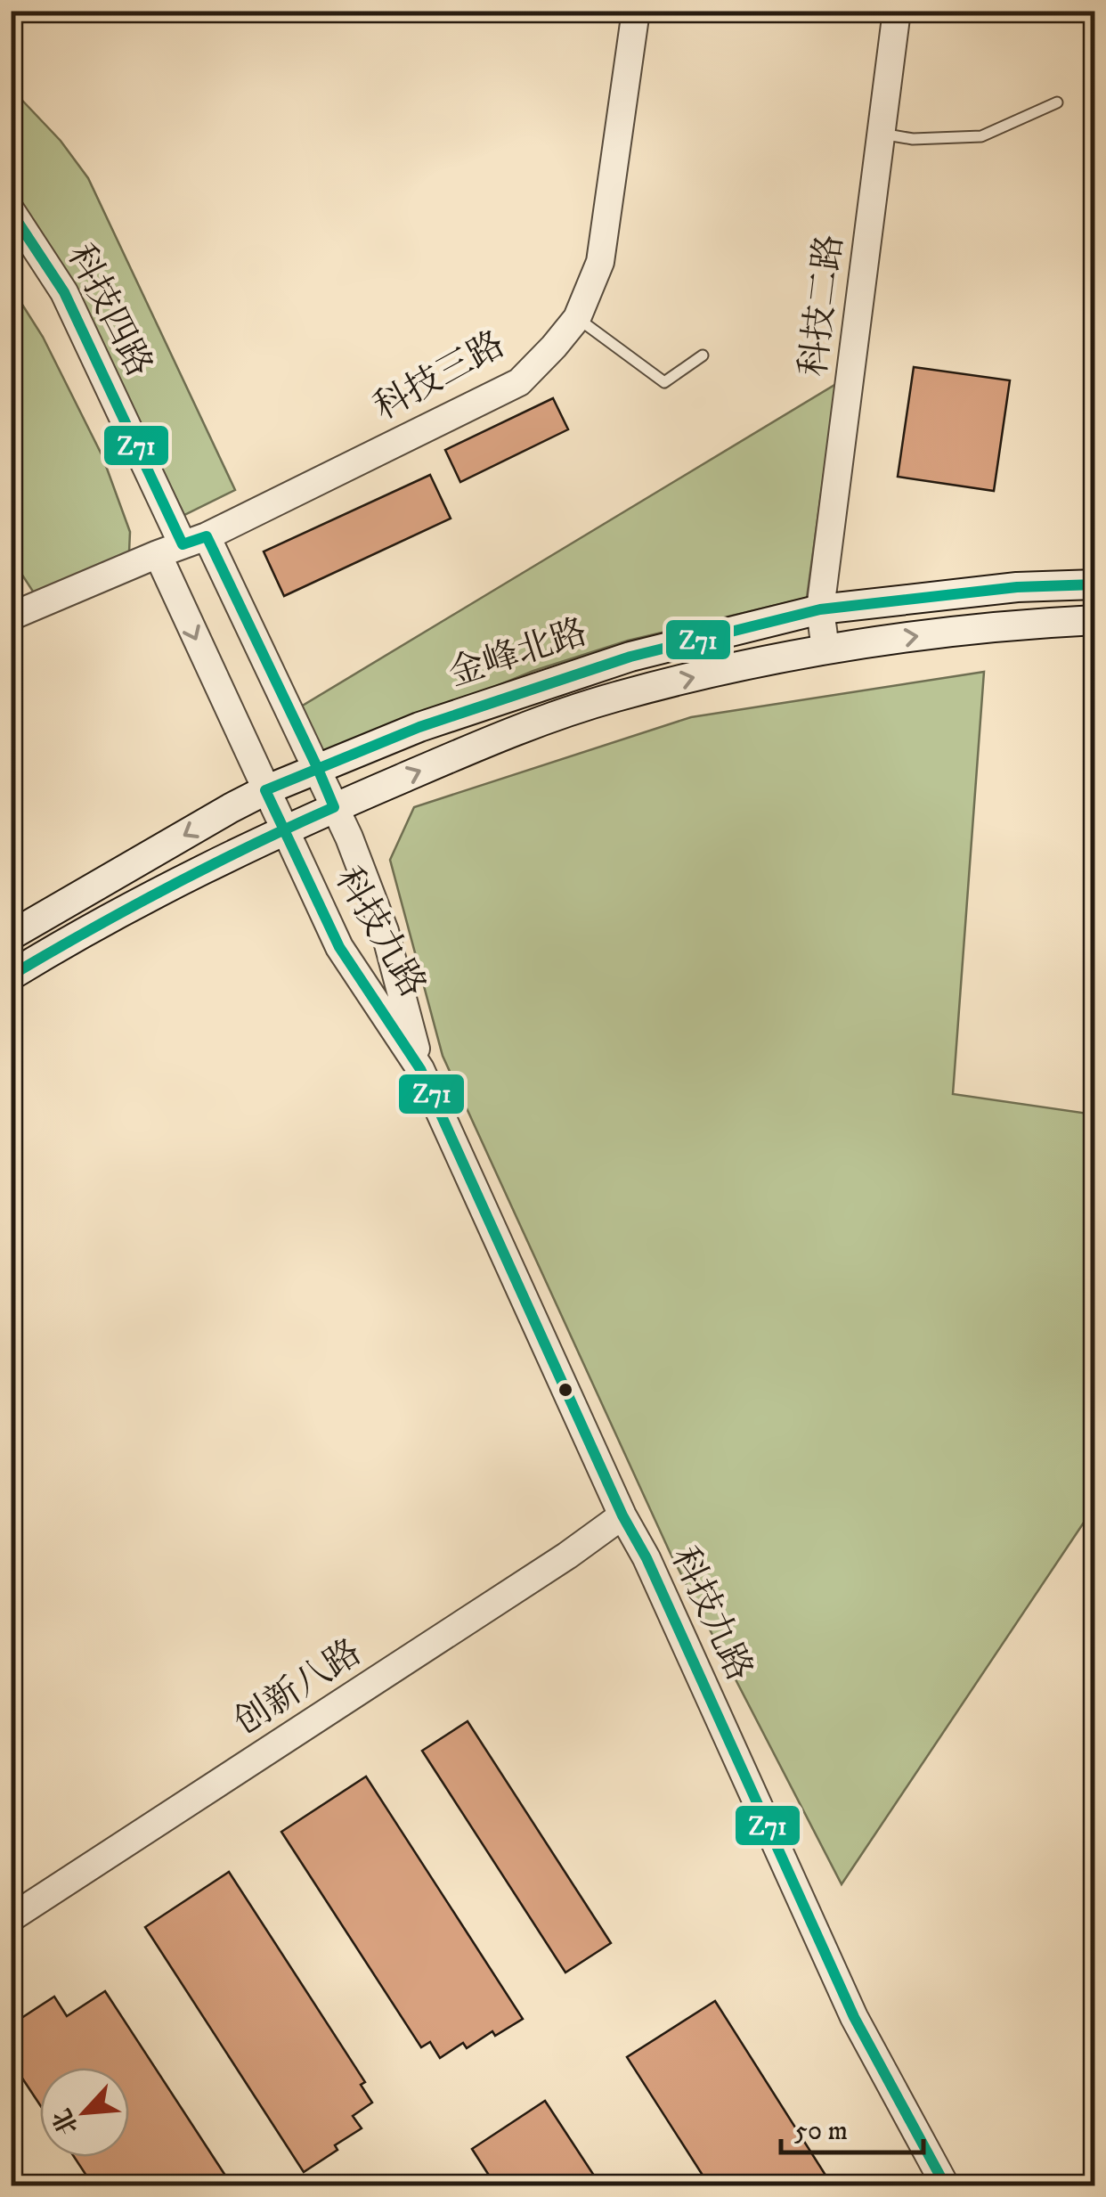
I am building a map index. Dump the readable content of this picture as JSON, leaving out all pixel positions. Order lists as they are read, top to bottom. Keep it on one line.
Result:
{"streets":{"main road":["金峰北路"],"street":["科技二路","科技四路","科技三路","科技九路","创新八路"]},"crossings":[["科技二路","金峰北路"],["科技四路","科技三路"],["科技四路","金峰北路"],["科技四路","科技九路"],["金峰北路","科技九路"],["科技九路","创新八路"]],"lines":["transit line Z71"],"scale_bar":"50 m","north":"bottom left"}
